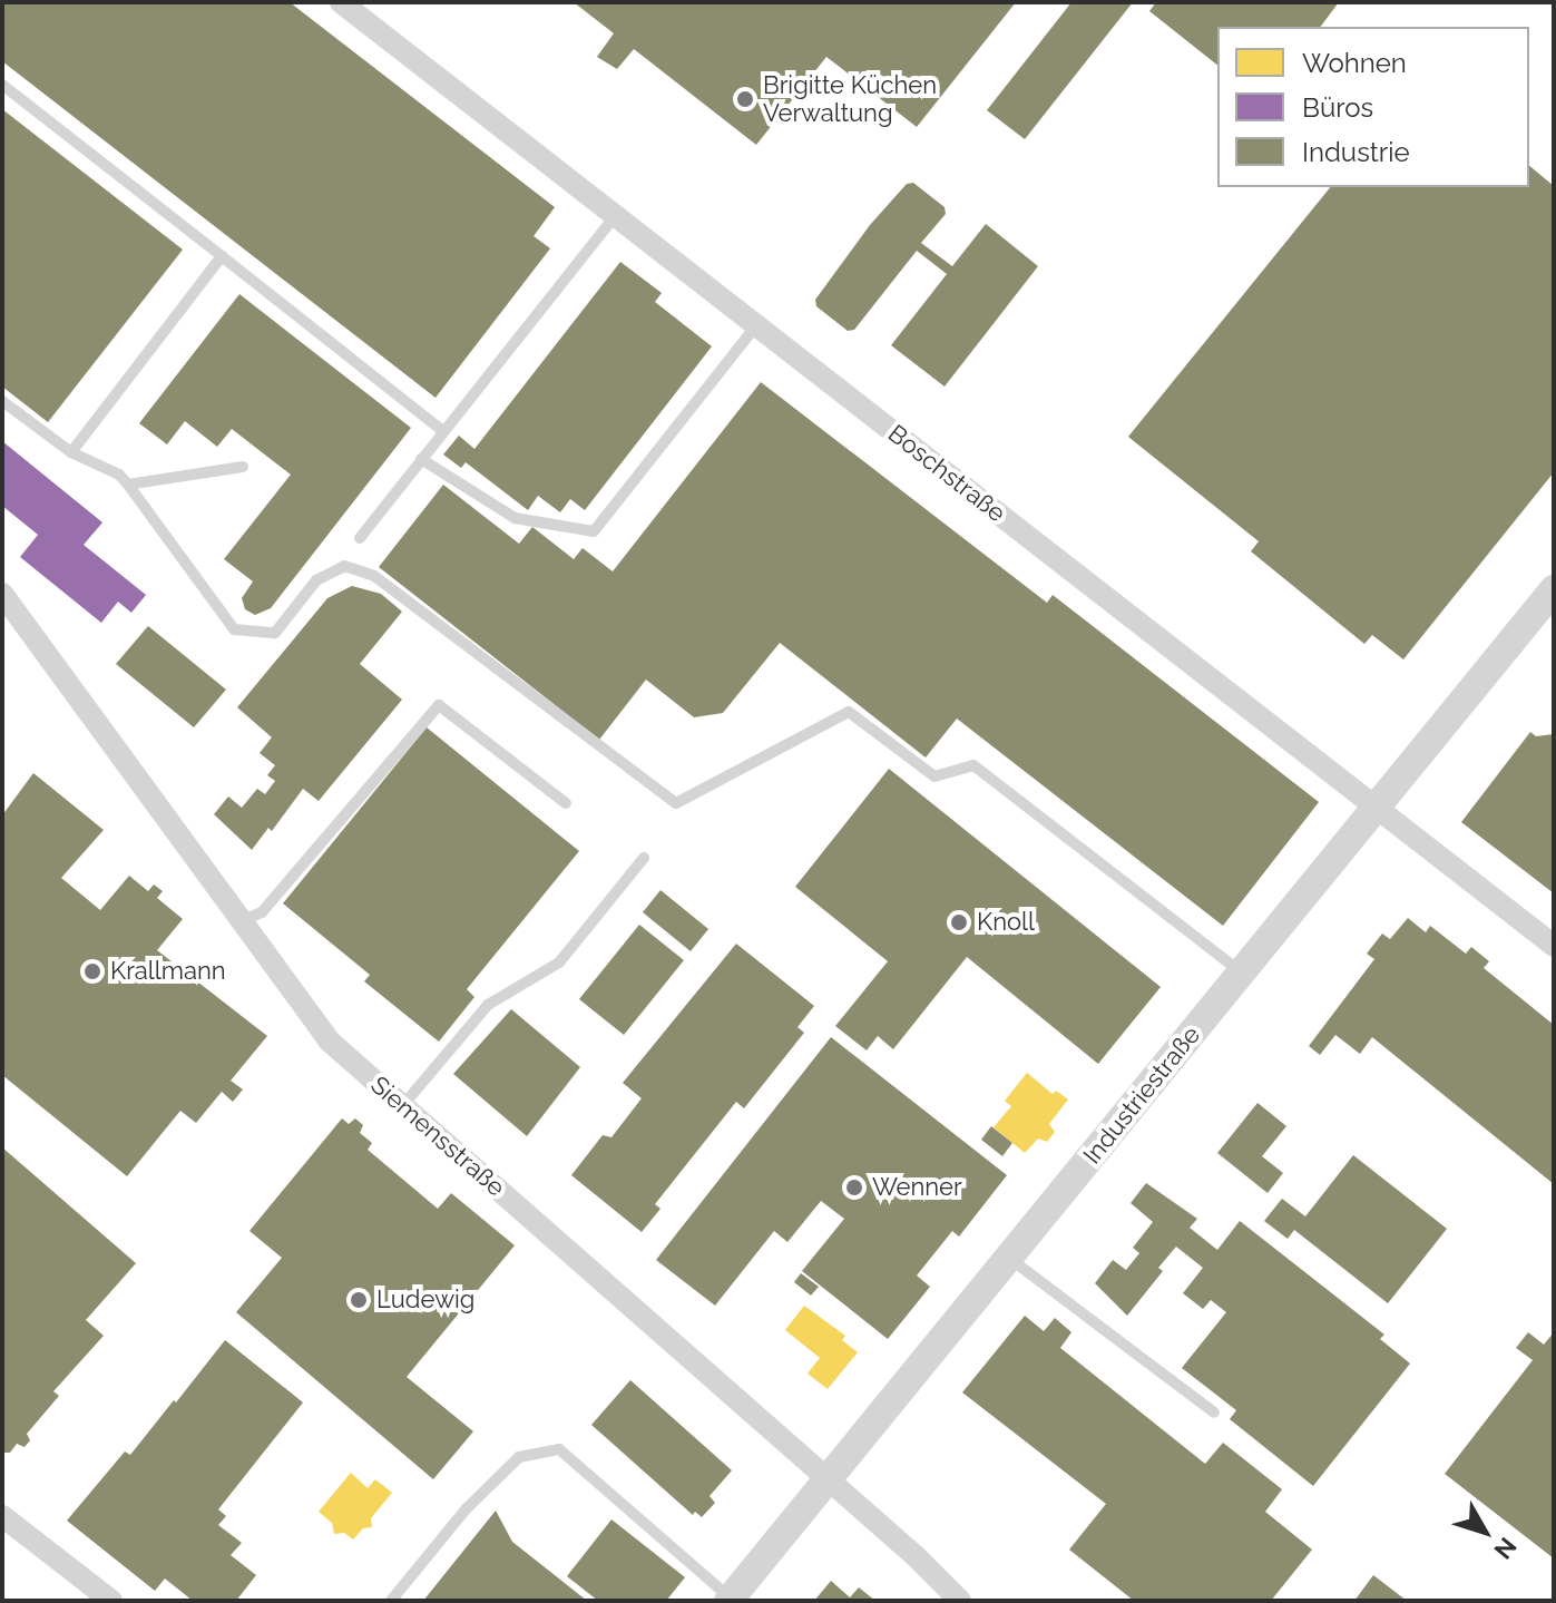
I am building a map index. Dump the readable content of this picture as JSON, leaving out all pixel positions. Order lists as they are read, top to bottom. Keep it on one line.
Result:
{"streets":{"street":["Boschstraße","Industriestraße","Siemensstraße"]},"crossings":[["Boschstraße","Industriestraße"],["Industriestraße","Siemensstraße"]],"places":["Brigitte Küchen Verwaltung","Knoll","Krallmann","Wenner","Ludewig"],"legend":["Wohnen","Büros","Industrie"],"north":"bottom right"}
